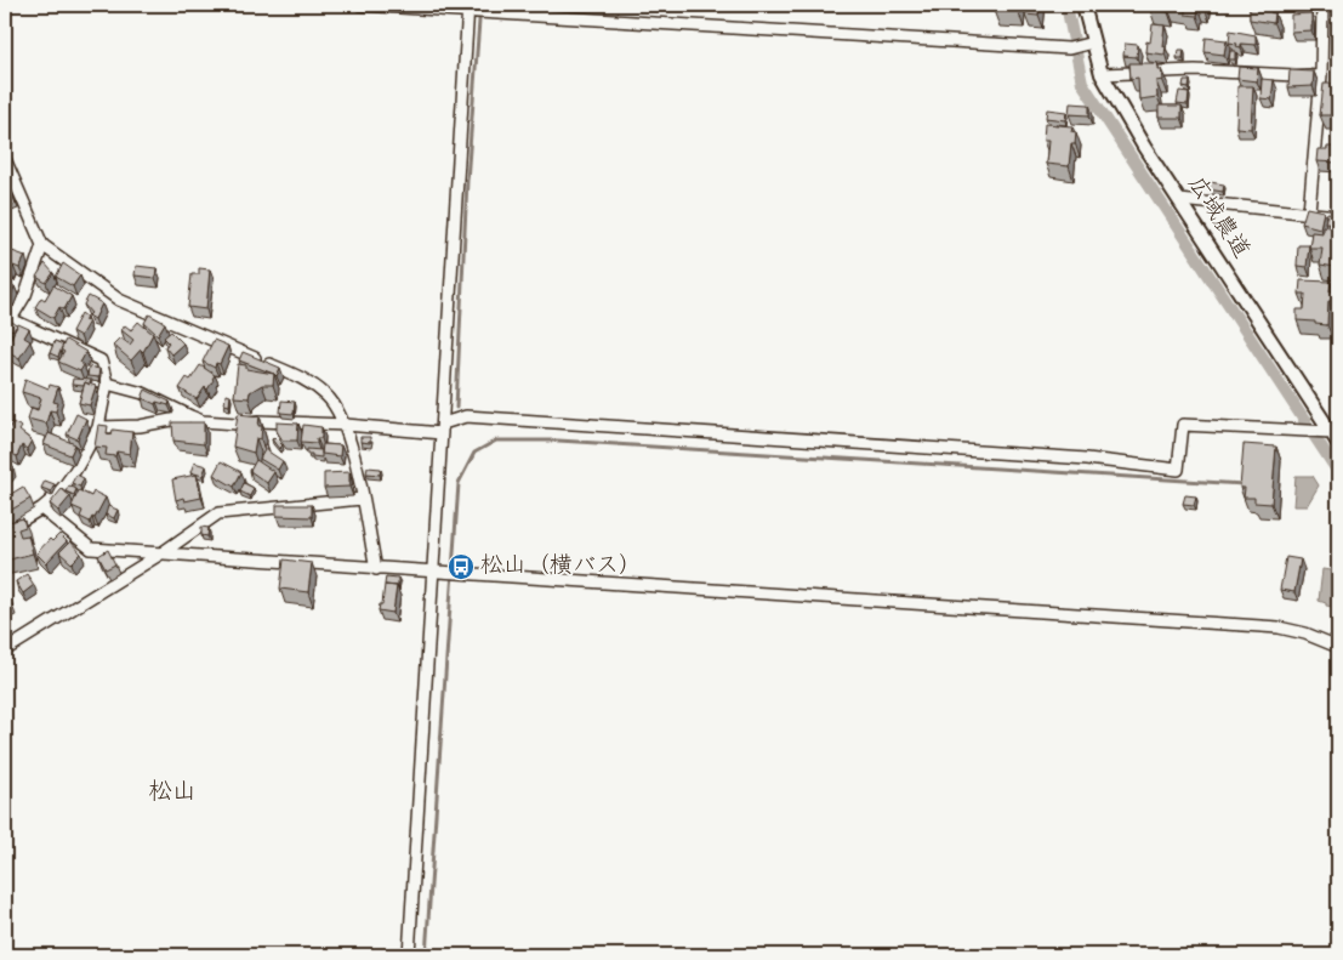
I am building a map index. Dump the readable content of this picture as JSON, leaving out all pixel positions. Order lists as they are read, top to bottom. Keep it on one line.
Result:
{"streets":{"street":["広域農道"]},"districts":["松山"],"places":{"bus stop":["松山（横バス）"]}}
